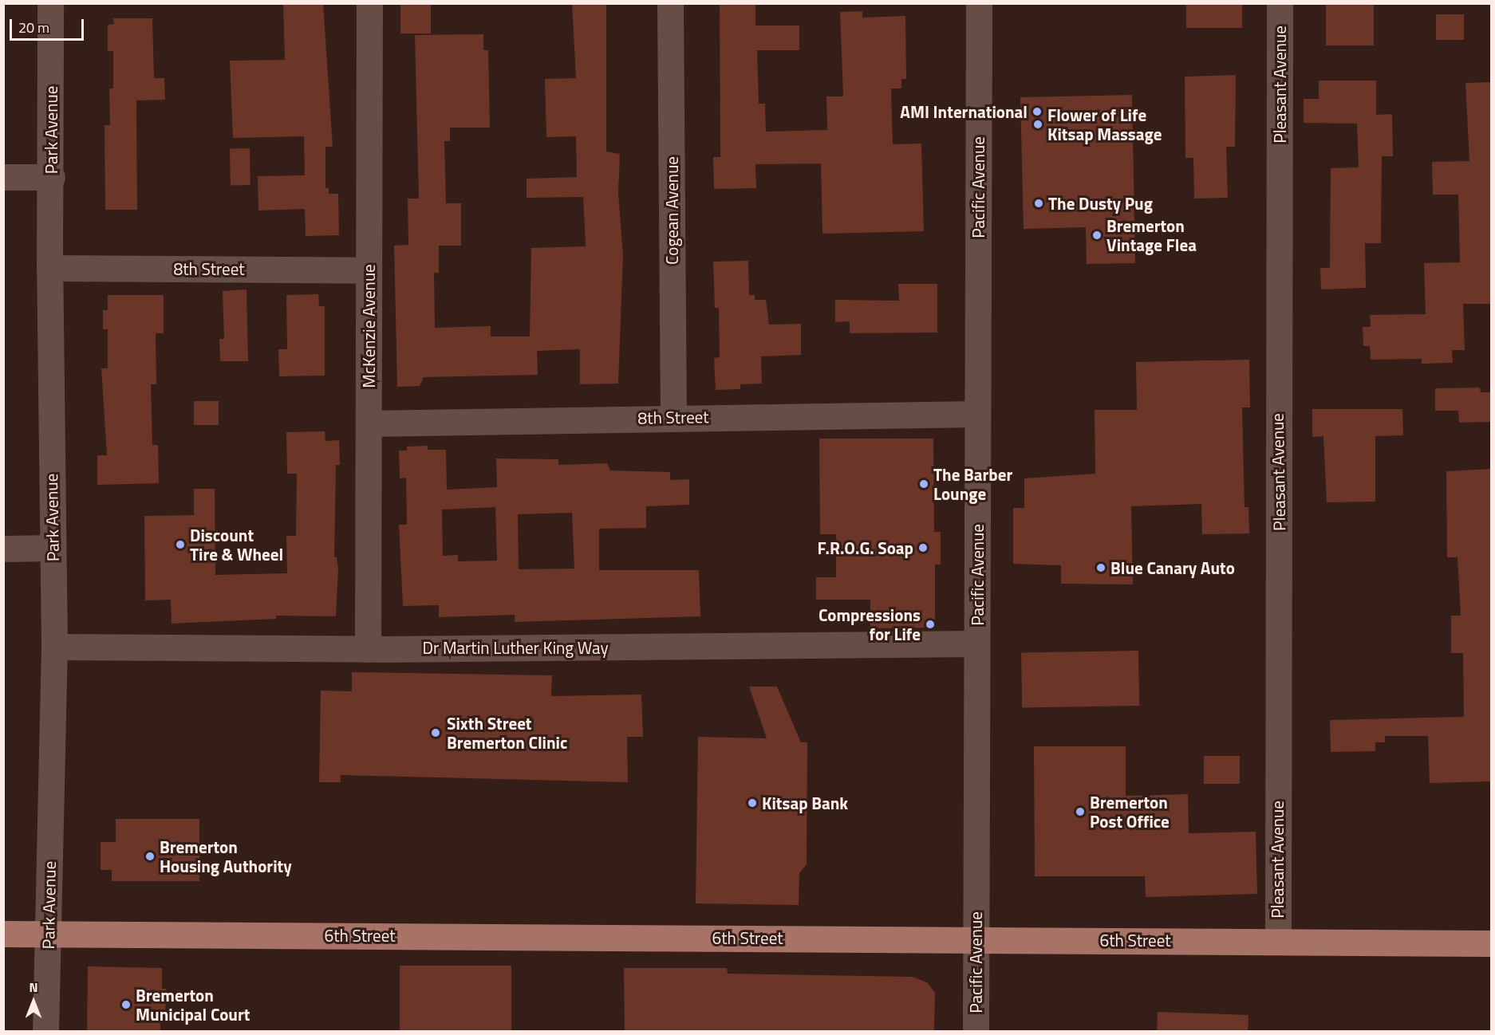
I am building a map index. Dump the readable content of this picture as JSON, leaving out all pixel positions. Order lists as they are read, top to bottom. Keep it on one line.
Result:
{"streets":{"main road":["6th Street"],"street":["Pleasant Avenue","Park Avenue","Pacific Avenue","Cogean Avenue","8th Street","McKenzie Avenue","Dr Martin Luther King Way"]},"crossings":[["Pleasant Avenue","6th Street"],["Park Avenue","8th Street"],["Park Avenue","Dr Martin Luther King Way"],["Park Avenue","6th Street"],["Pacific Avenue","8th Street"],["Pacific Avenue","Dr Martin Luther King Way"],["Pacific Avenue","6th Street"],["Cogean Avenue","8th Street"],["8th Street","McKenzie Avenue"],["McKenzie Avenue","Dr Martin Luther King Way"]],"places":["AMI International","Flower of Life Kitsap Massage","The Dusty Pug","Bremerton Vintage Flea","The Barber Lounge","Discount Tire & Wheel","F.R.O.G. Soap","Blue Canary Auto","Compressions for Life","Sixth Street Bremerton Clinic","Kitsap Bank","Bremerton Post Office","Bremerton Housing Authority","Bremerton Municipal Court"],"scale_bar":"20 m","north":"top"}
